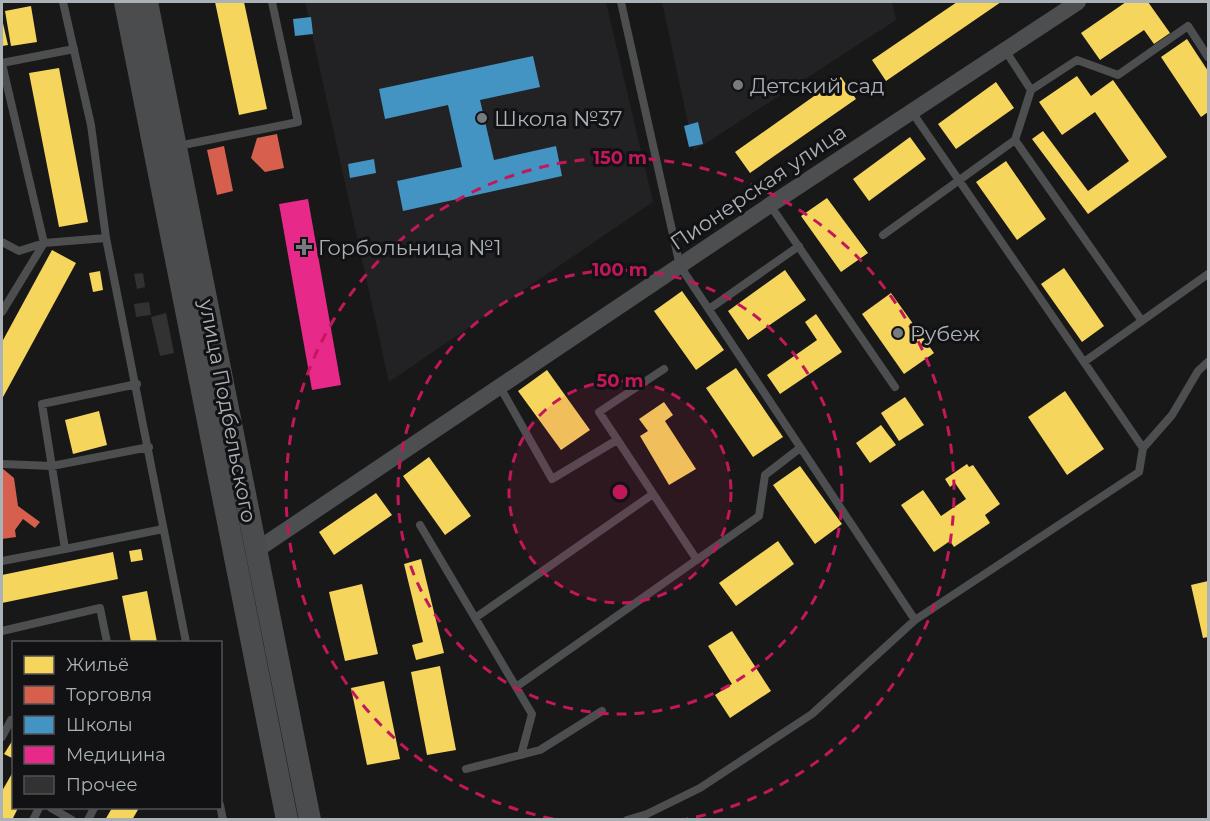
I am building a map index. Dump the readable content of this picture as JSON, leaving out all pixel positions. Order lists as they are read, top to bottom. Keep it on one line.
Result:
{"streets":{"main road":["улица Подбельского"],"street":["Пионерская улица"]},"crossings":[["Пионерская улица","улица Подбельского"]],"places":{"other":["Детский сад","Школа №37","Рубеж"],"health":["Горбольница №1"]},"legend":["Жильё","Торговля","Школы","Медицина","Прочее"],"rings":["150 m","100 m","50 m"]}
